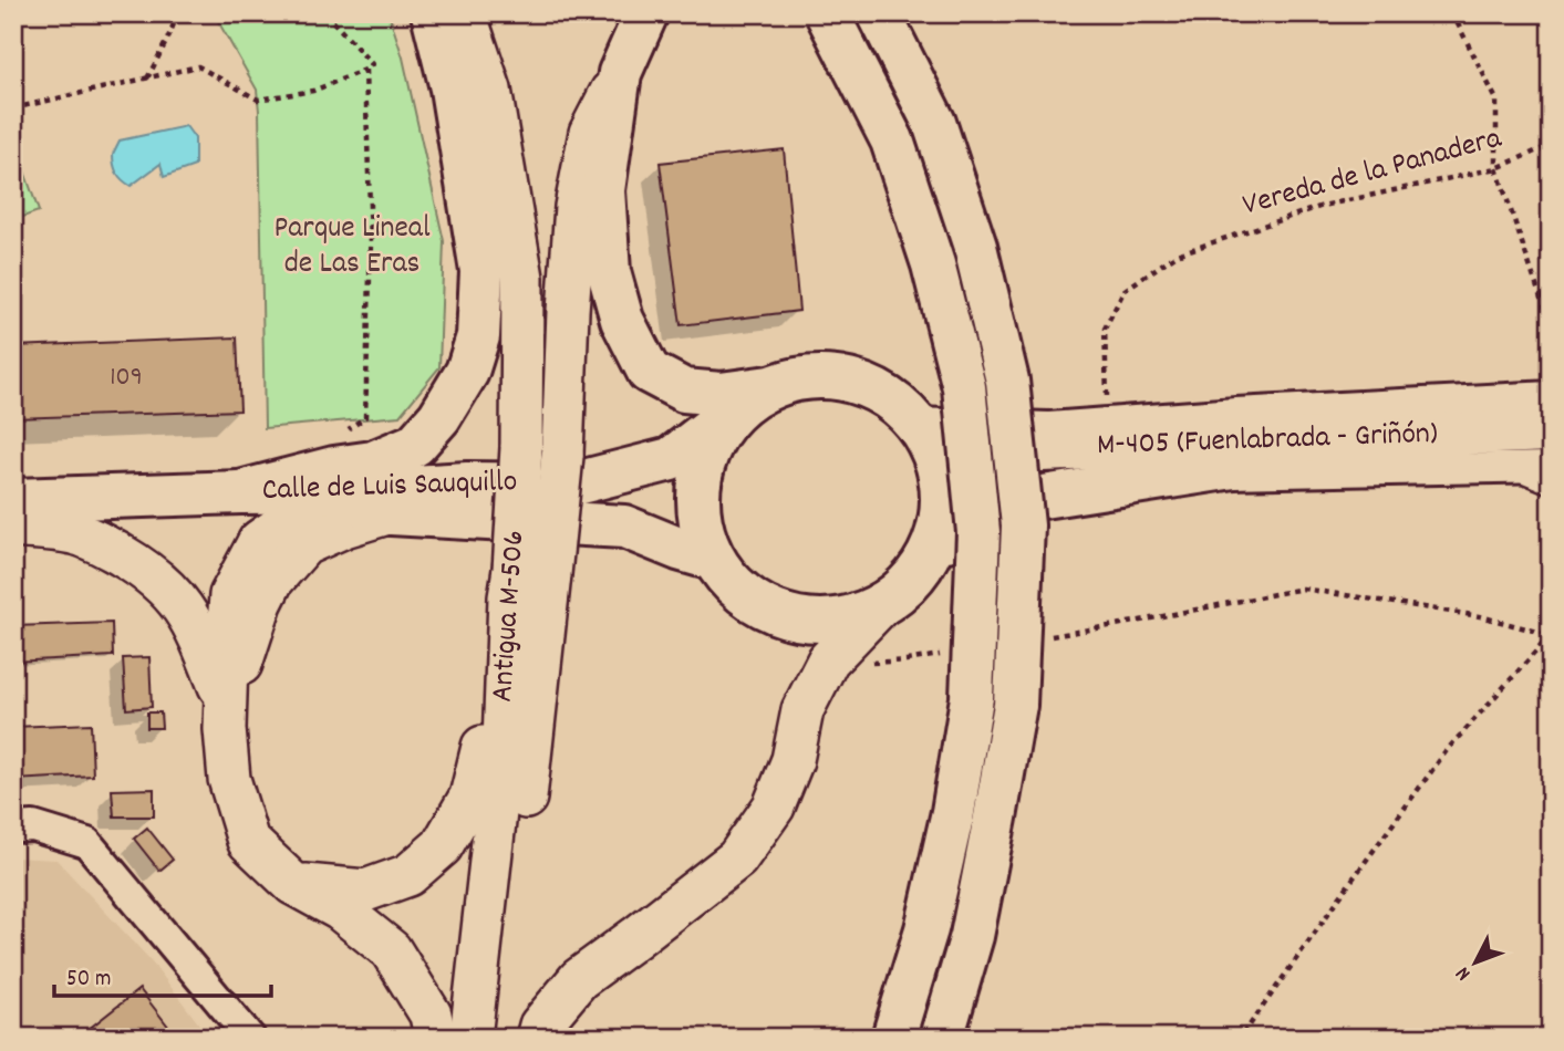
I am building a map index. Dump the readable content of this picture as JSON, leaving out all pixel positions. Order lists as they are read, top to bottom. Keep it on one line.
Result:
{"streets":{"main road":["M-405 (Fuenlabrada - Griñón)","Calle de Luis Sauquillo"],"street":["Antigua M-506"],"path":["Vereda de la Panadera"]},"crossings":[["M-405 (Fuenlabrada - Griñón)","Calle de Luis Sauquillo"]],"parks":["Parque Lineal de Las Eras"],"house_numbers":["109"],"scale_bar":"50 m","north":"bottom left"}
